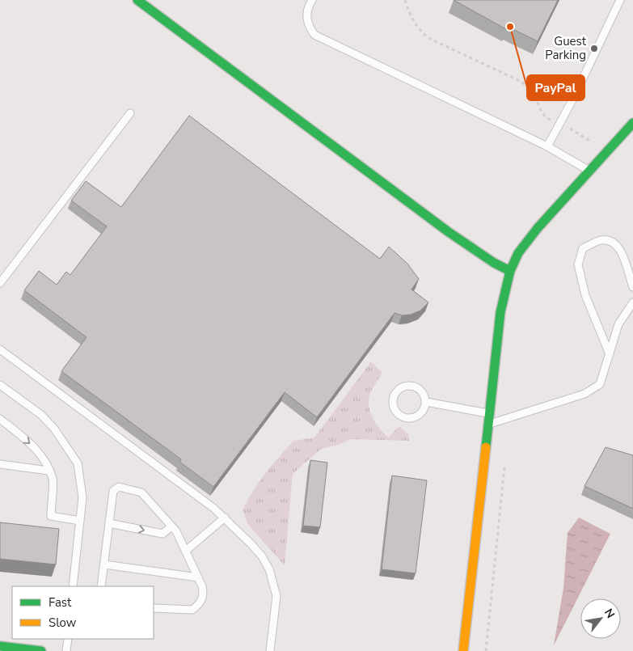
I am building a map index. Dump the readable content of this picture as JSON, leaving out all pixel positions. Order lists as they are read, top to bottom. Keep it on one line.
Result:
{"places":["PayPal","Guest Parking"],"legend":["Fast","Slow"],"north":"top right"}
